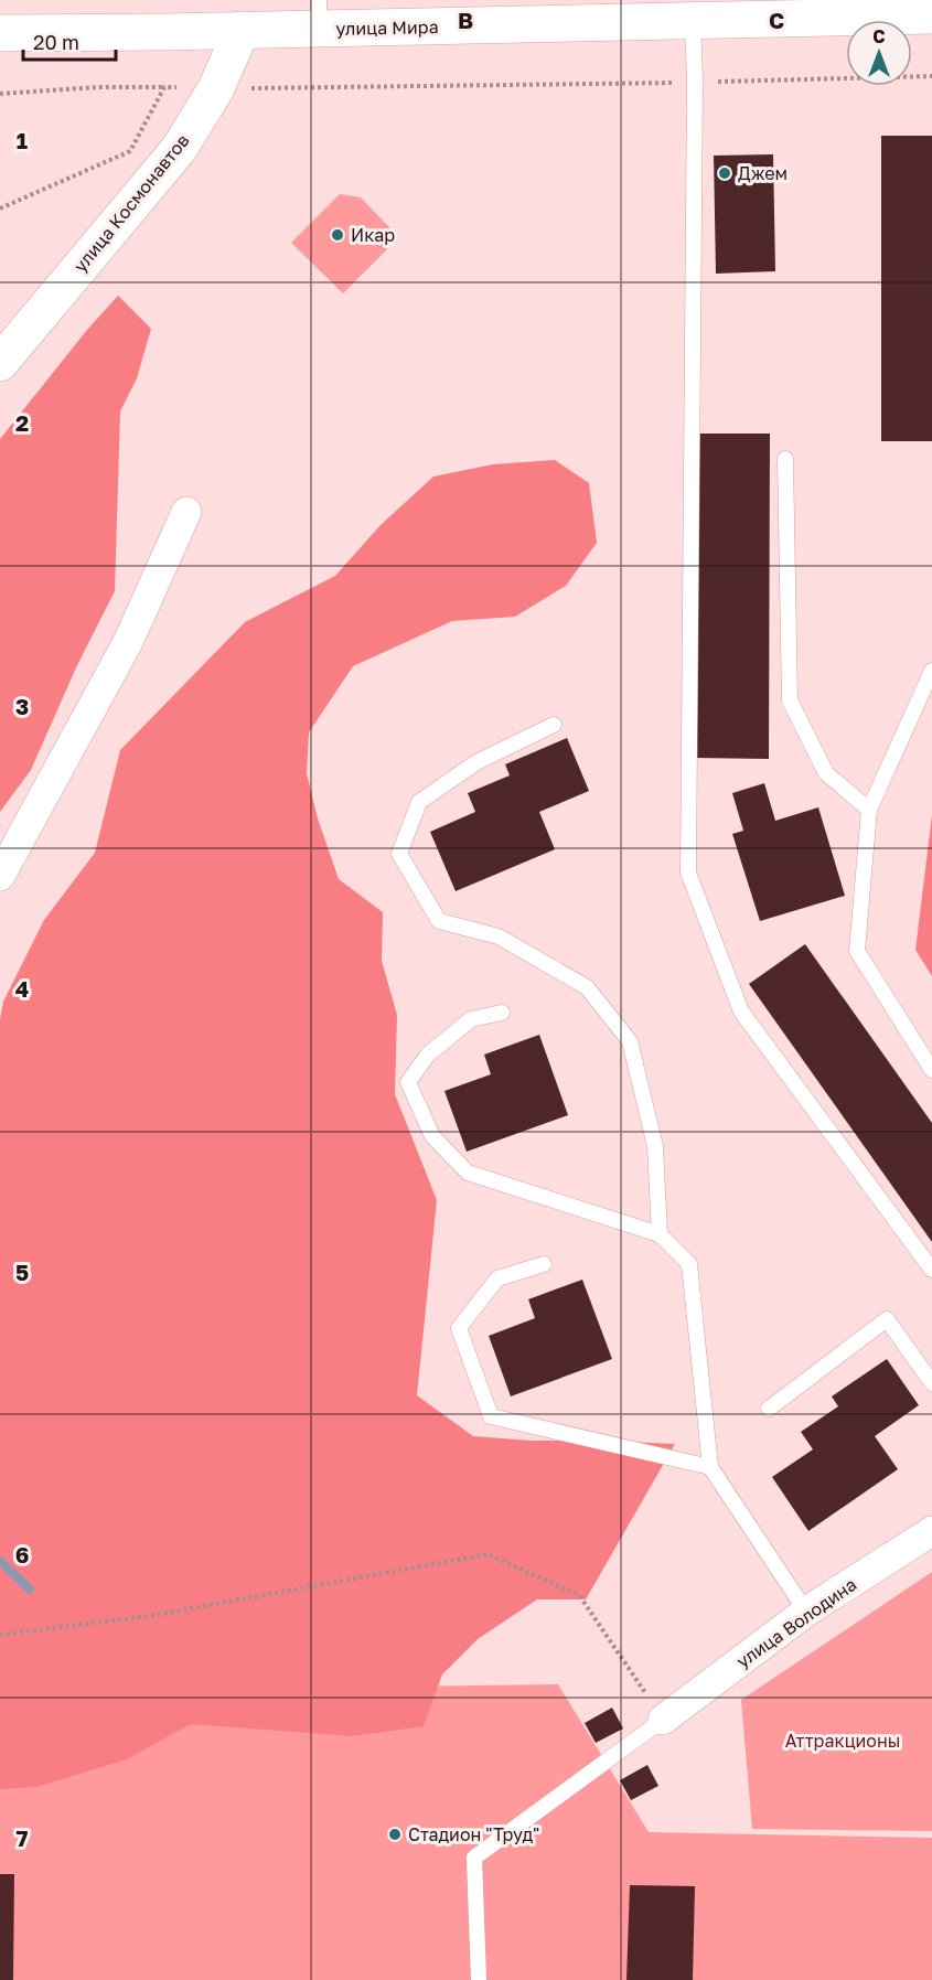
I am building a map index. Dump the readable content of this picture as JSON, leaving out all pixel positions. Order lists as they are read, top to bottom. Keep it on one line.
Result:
{"streets":{"street":["улица Мира","улица Космонавтов","улица Володина"]},"crossings":[["улица Мира","улица Космонавтов"]],"parks":["Аттракционы"],"places":["Джем","Икар","Стадион \"Труд\""],"scale_bar":"20 m","north":"top","grid":{"columns":["B","C"],"rows":["1","2","3","4","5","6","7"]}}
